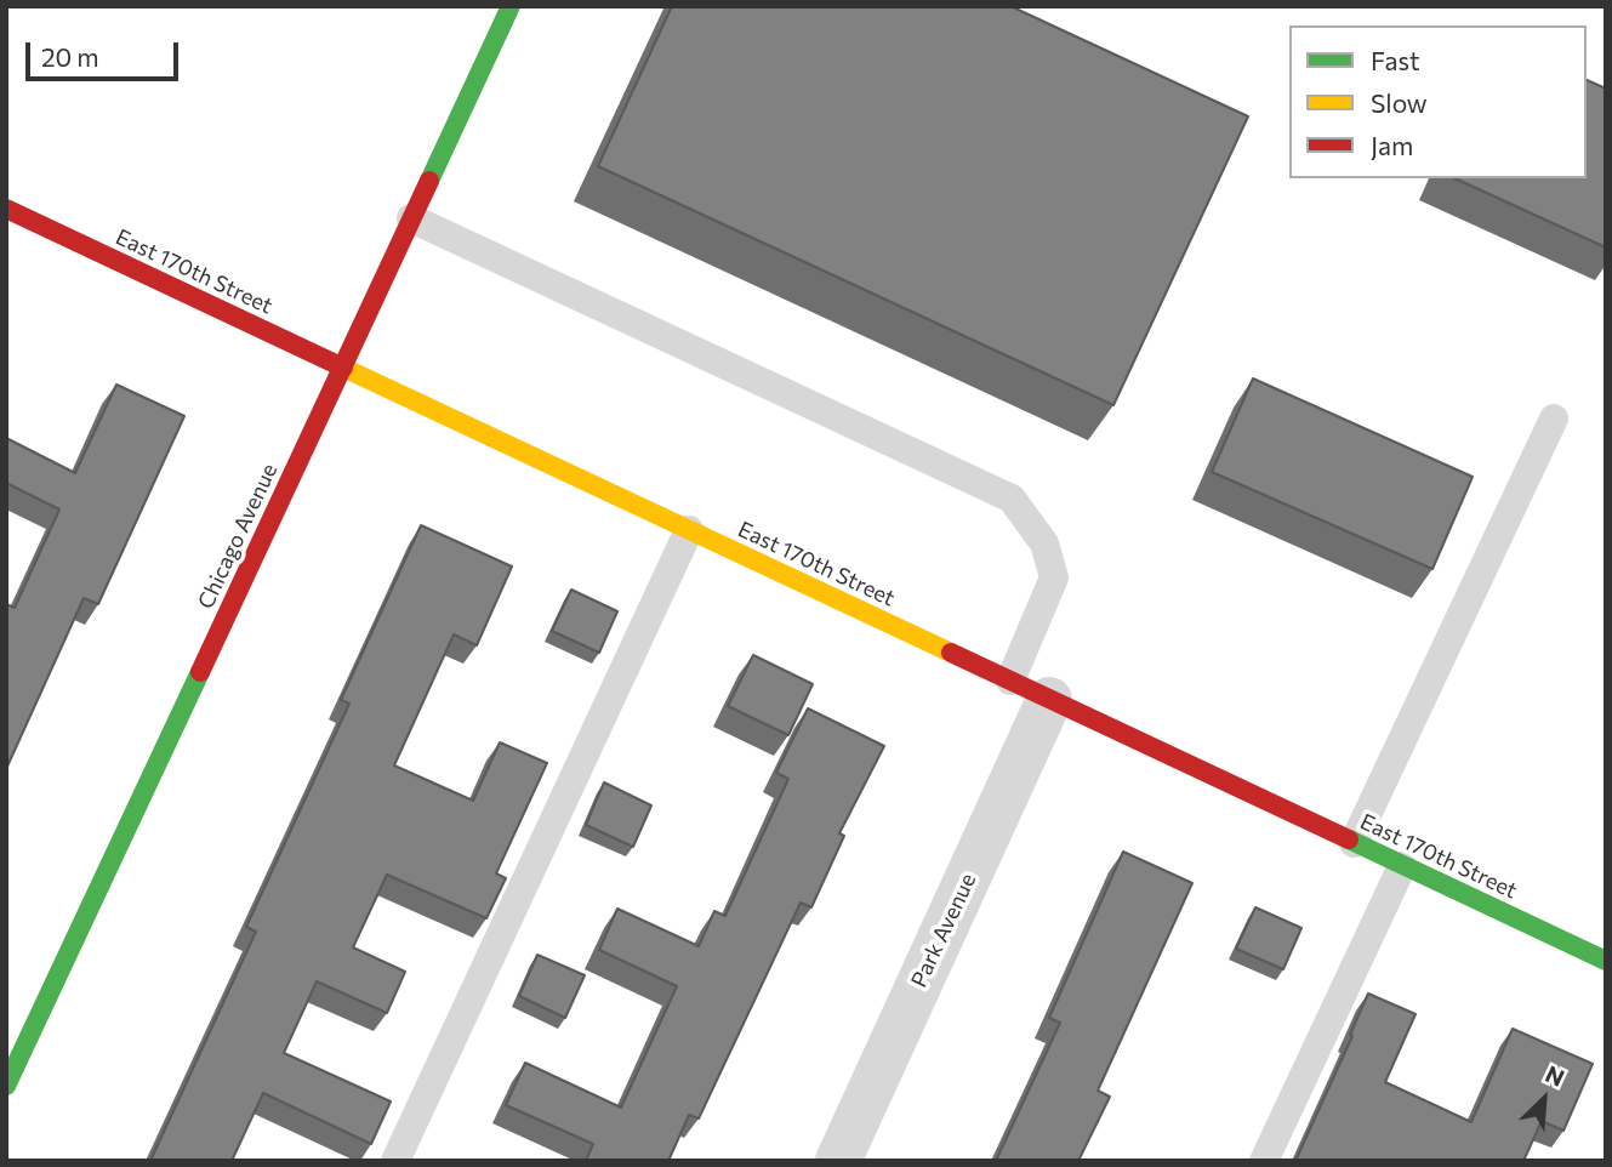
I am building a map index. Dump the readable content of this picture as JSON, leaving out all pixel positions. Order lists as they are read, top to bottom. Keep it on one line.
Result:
{"streets":{"street":["East 170th Street","Chicago Avenue","Park Avenue"]},"crossings":[["East 170th Street","Chicago Avenue"],["East 170th Street","Park Avenue"]],"legend":["Fast","Slow","Jam"],"scale_bar":"20 m","north":"top right"}
